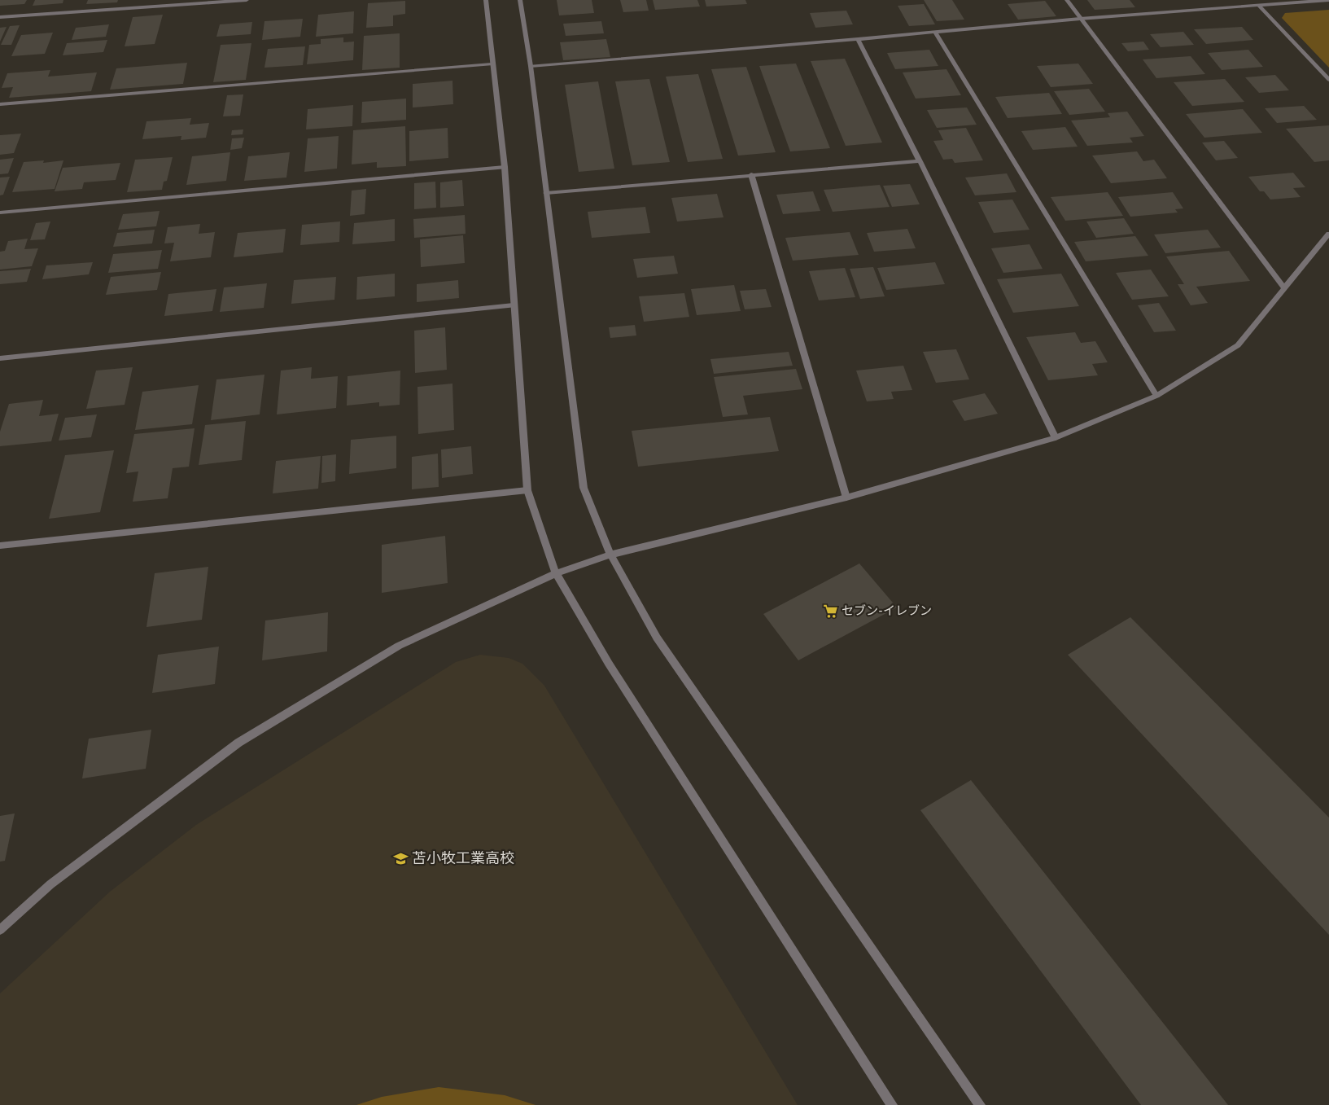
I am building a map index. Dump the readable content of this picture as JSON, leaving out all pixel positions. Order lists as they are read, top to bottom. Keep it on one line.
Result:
{"places":{"supermarket":["セブン-イレブン"],"school or university":["苫小牧工業高校"]}}
